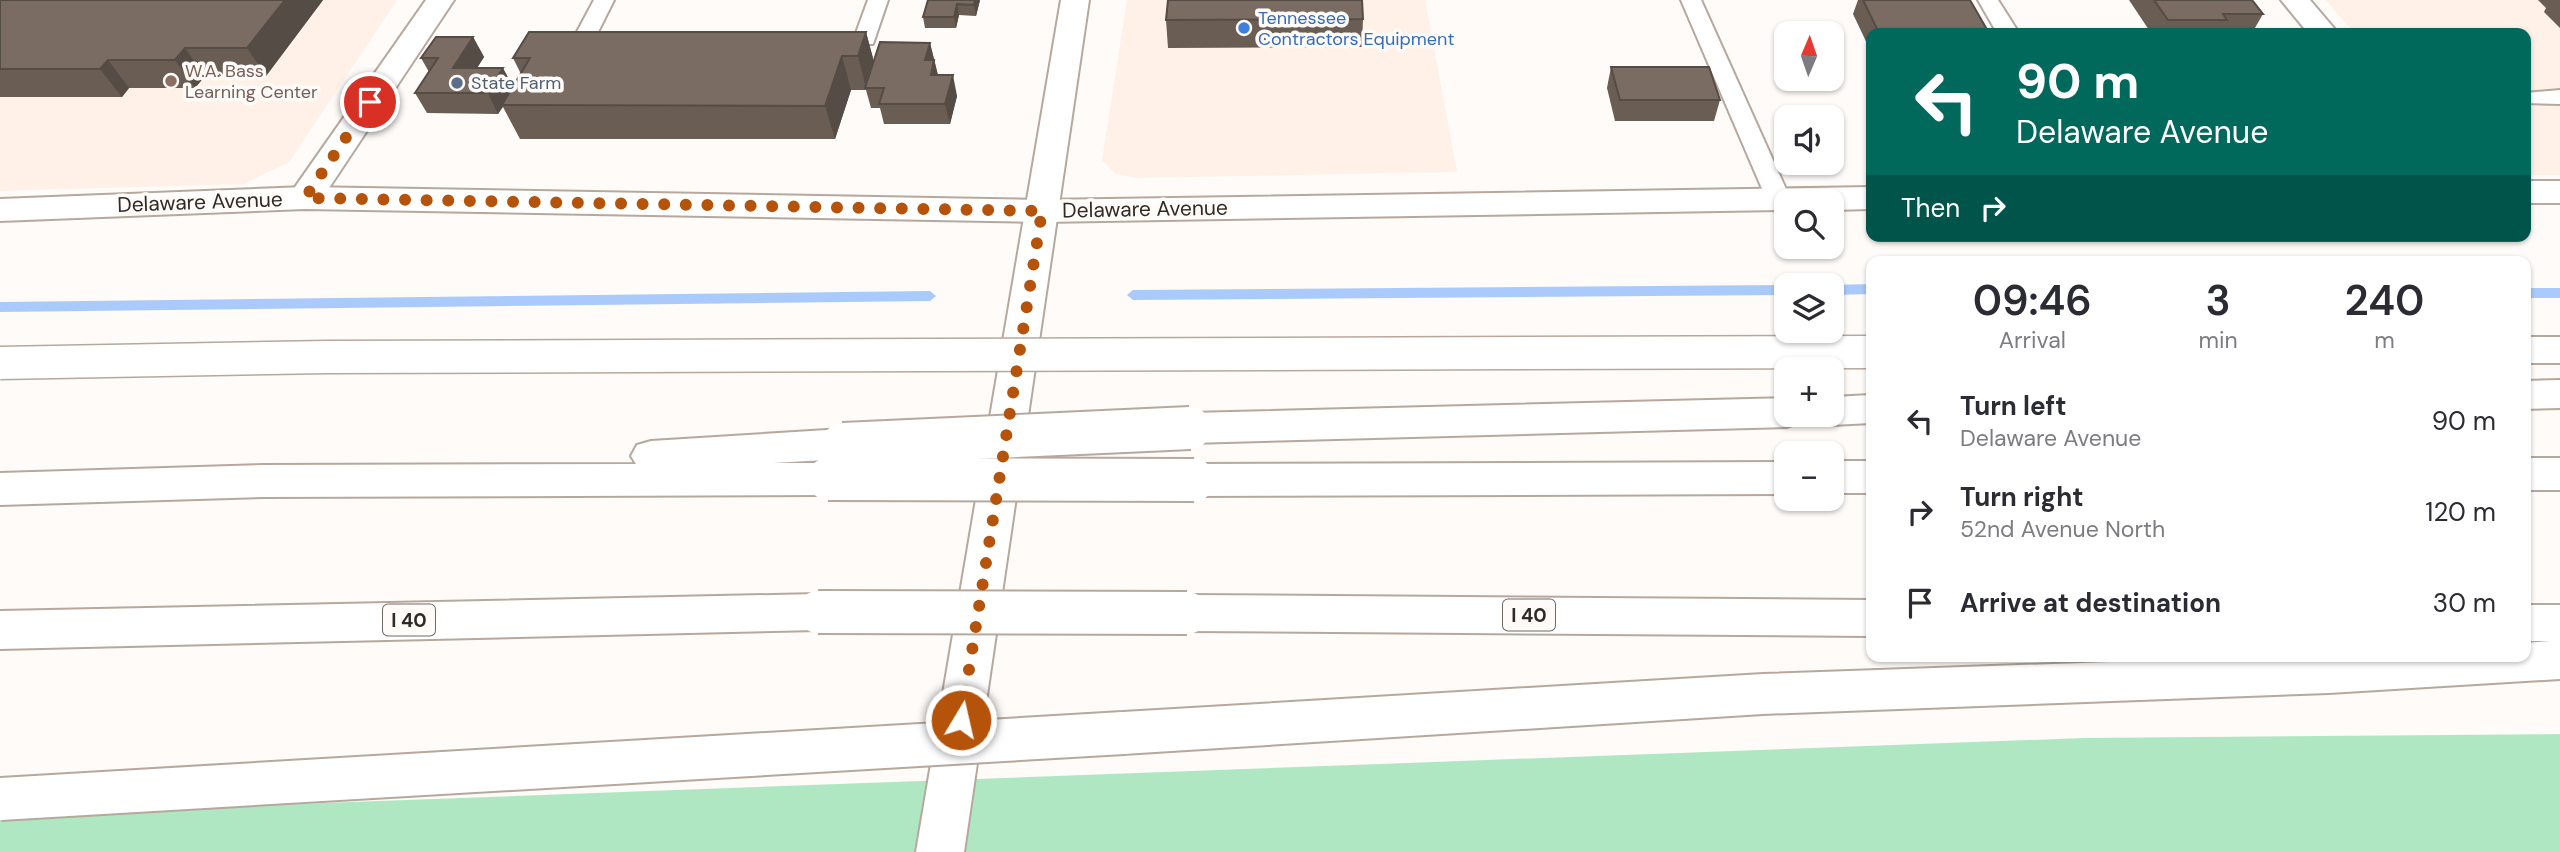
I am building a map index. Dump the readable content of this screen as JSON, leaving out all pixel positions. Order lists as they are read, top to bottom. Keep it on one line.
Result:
{"streets":{"main road":["Delaware Avenue","I 40"]},"places":["Tennessee Contractors Equipment","W.A. Bass Learning Center","State Farm"],"north":"top","page":{"map_buttons":["+","−"],"turn":["90 m","Delaware Avenue"],"then":"Then","eta":["09:46","Arrival","3","min","240","m"],"list":[{"name":"Turn left","note":"Delaware Avenue","value":"90 m"},{"name":"Turn right","note":"52nd Avenue North","value":"120 m"},{"name":"Arrive at destination","value":"30 m"}]}}
